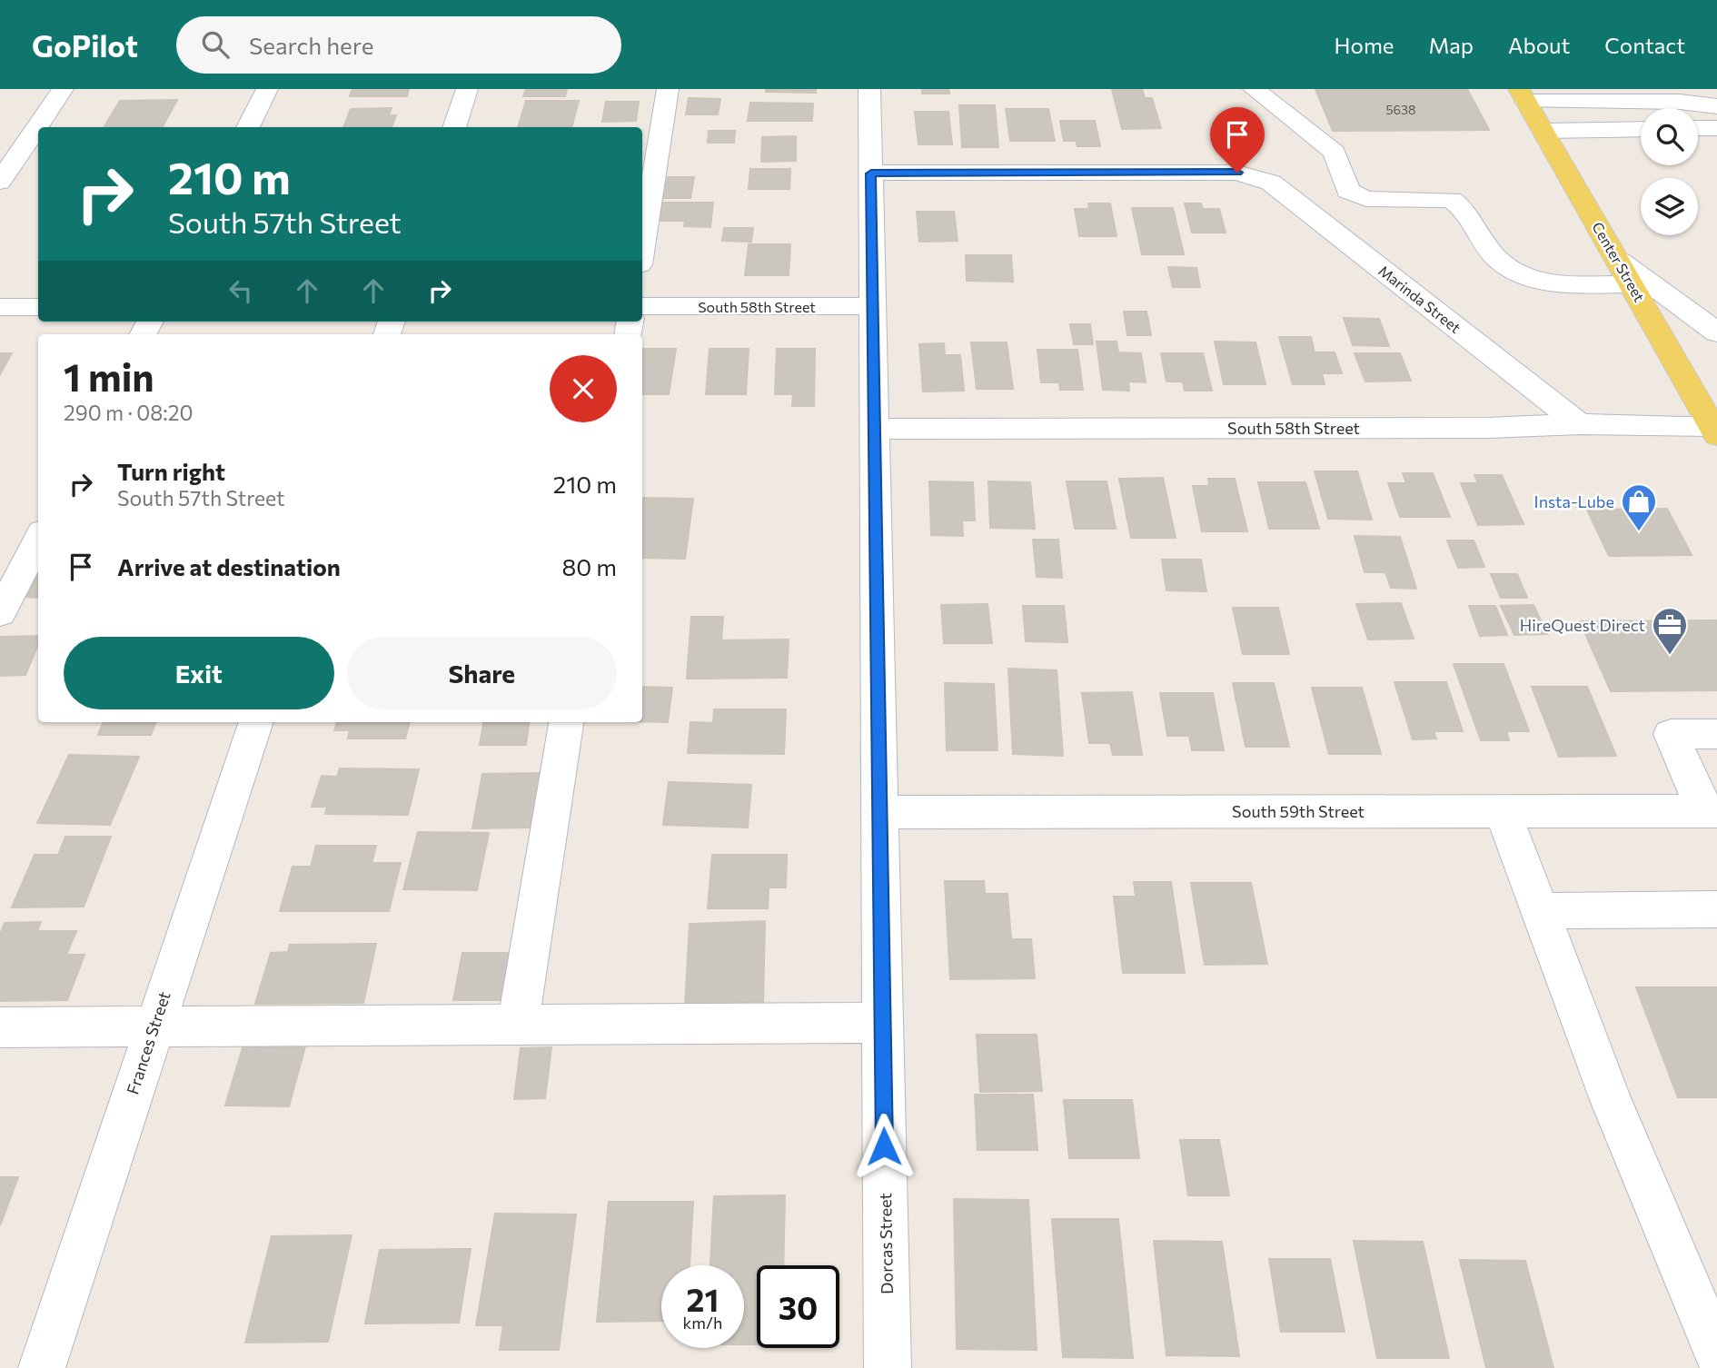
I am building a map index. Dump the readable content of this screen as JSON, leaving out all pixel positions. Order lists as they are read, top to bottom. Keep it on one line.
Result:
{"streets":{"main road":["Center Street"],"street":["Marinda Street","South 58th Street","South 59th Street","Frances Street","Dorcas Street"]},"crossings":[["Center Street","South 58th Street"],["Marinda Street","South 58th Street"],["Marinda Street","Dorcas Street"],["South 58th Street","Dorcas Street"],["South 59th Street","Dorcas Street"]],"places":{"shop":["Insta-Lube"],"office":["HireQuest Direct"]},"house_numbers":["5638"],"page":{"header":"GoPilot","search":"Search here","nav":["Home","Map","About","Contact"],"turn":["210 m","South 57th Street"],"heading":["1 min","290 m · 08:20"],"list":[{"name":"Turn right","note":"South 57th Street","value":"210 m"},{"name":"Arrive at destination","value":"80 m"}],"buttons":["Exit","Share"],"speed":"21 km/h","limit":"30"}}
